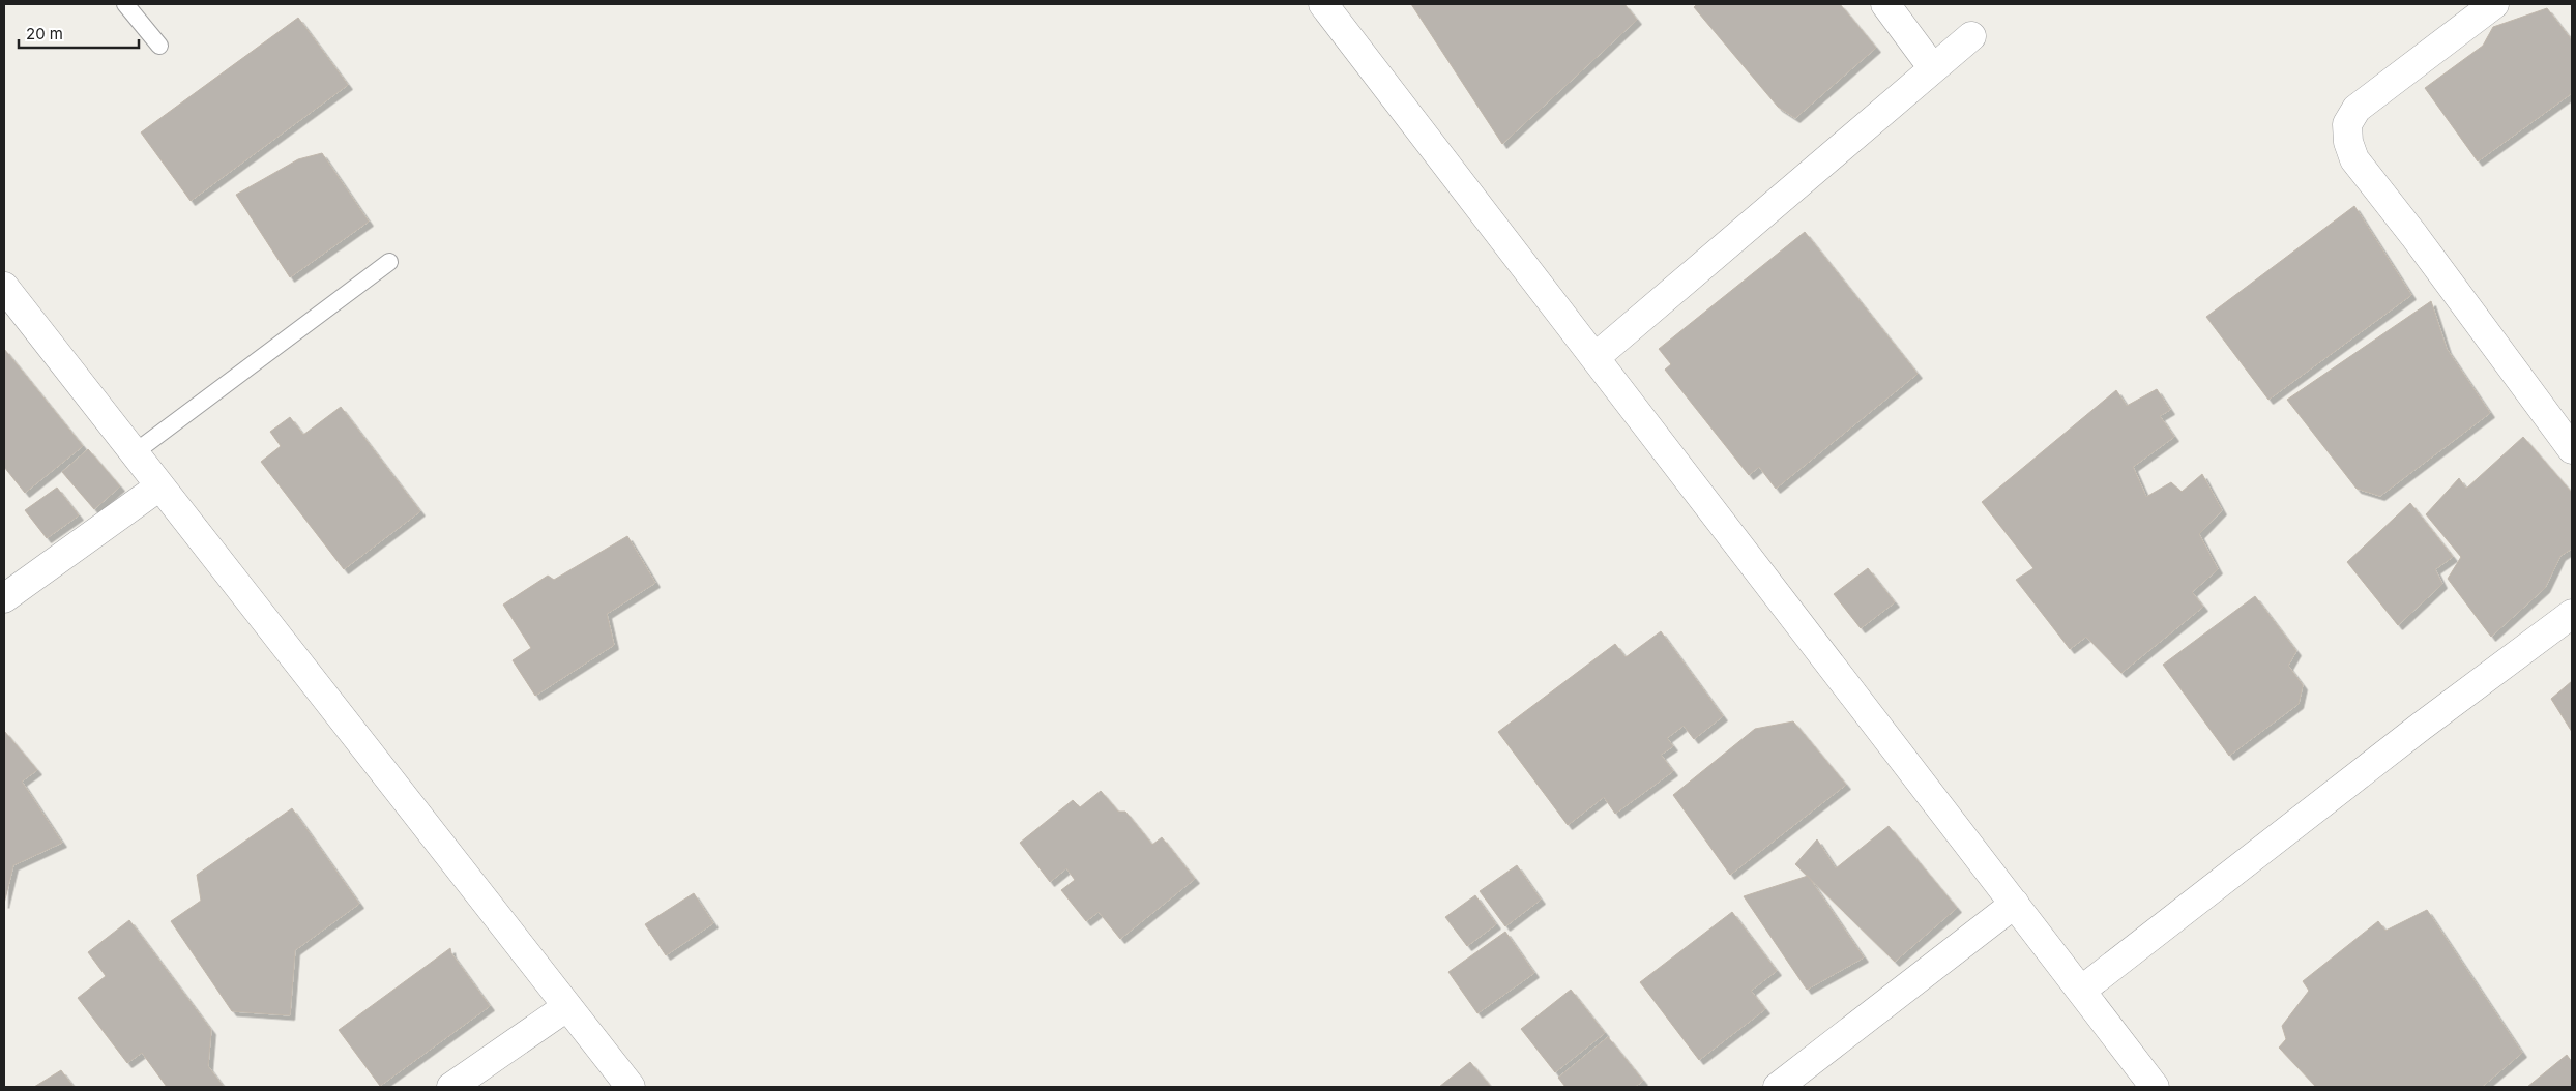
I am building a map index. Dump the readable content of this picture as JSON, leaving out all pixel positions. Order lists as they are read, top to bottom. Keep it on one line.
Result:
{"scale_bar":"20 m"}
